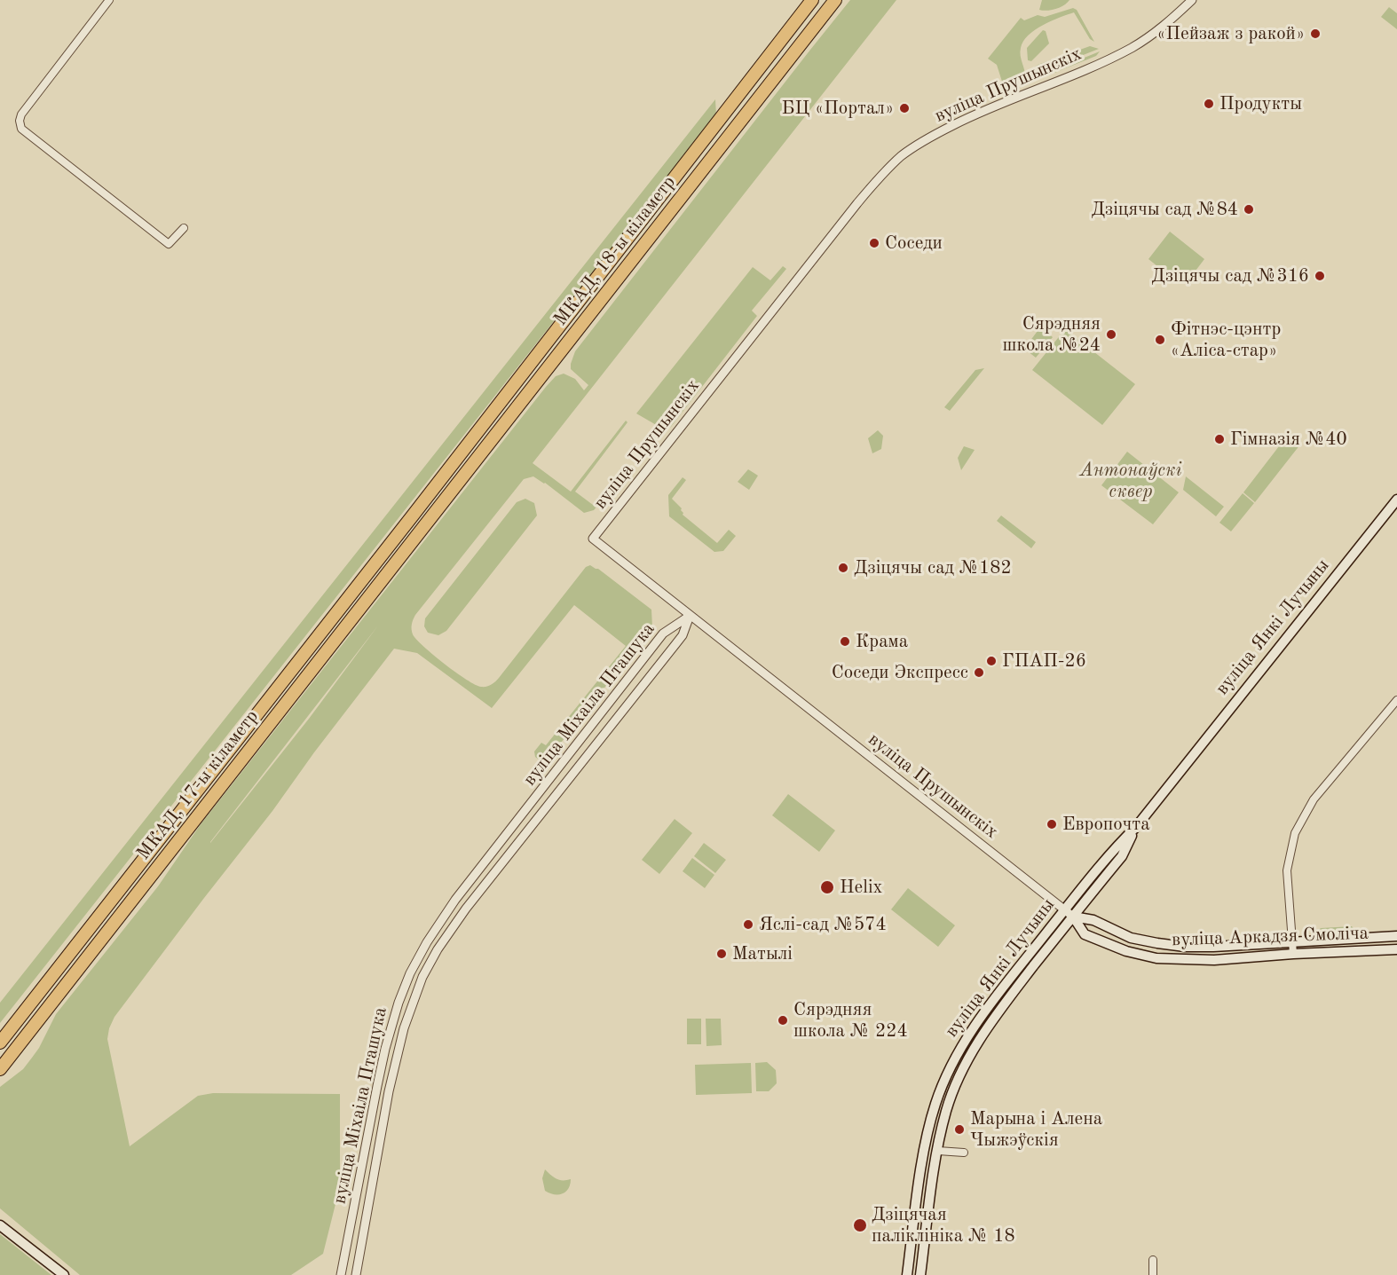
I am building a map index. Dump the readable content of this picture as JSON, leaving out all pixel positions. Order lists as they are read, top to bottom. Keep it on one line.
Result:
{"streets":{"highway":["МКАД, 18-ы кіламетр","МКАД, 17-ы кіламетр"],"main road":["вуліца Янкі Лучыны","вуліца Аркадзя Смоліча"],"street":["вуліца Прушынскіх","вуліца Міхаіла Пташука"]},"crossings":[["вуліца Прушынскіх","вуліца Янкі Лучыны"],["вуліца Прушынскіх","вуліца Міхаіла Пташука"],["вуліца Прушынскіх","вуліца Аркадзя Смоліча"],["МКАД, 18-ы кіламетр","МКАД, 17-ы кіламетр"],["вуліца Янкі Лучыны","вуліца Аркадзя Смоліча"]],"parks":["Антонаўскі сквер"],"places":["«Пейзаж з ракой»","Продукты","БЦ «Портал»","Дзіцячы сад №84","Соседи","Дзіцячы сад №316","Сярэдняя школа №24","Фітнэс-цэнтр «Аліса-стар»","Гімназія №40","Дзіцячы сад №182","Крама","ГПАП-26","Соседи Экспресс","Европочта","Helix","Яслі-сад №574","Матылі","Сярэдняя школа № 224","Марына і Алена Чыжэўскія","Дзіцячая паліклініка № 18"]}
